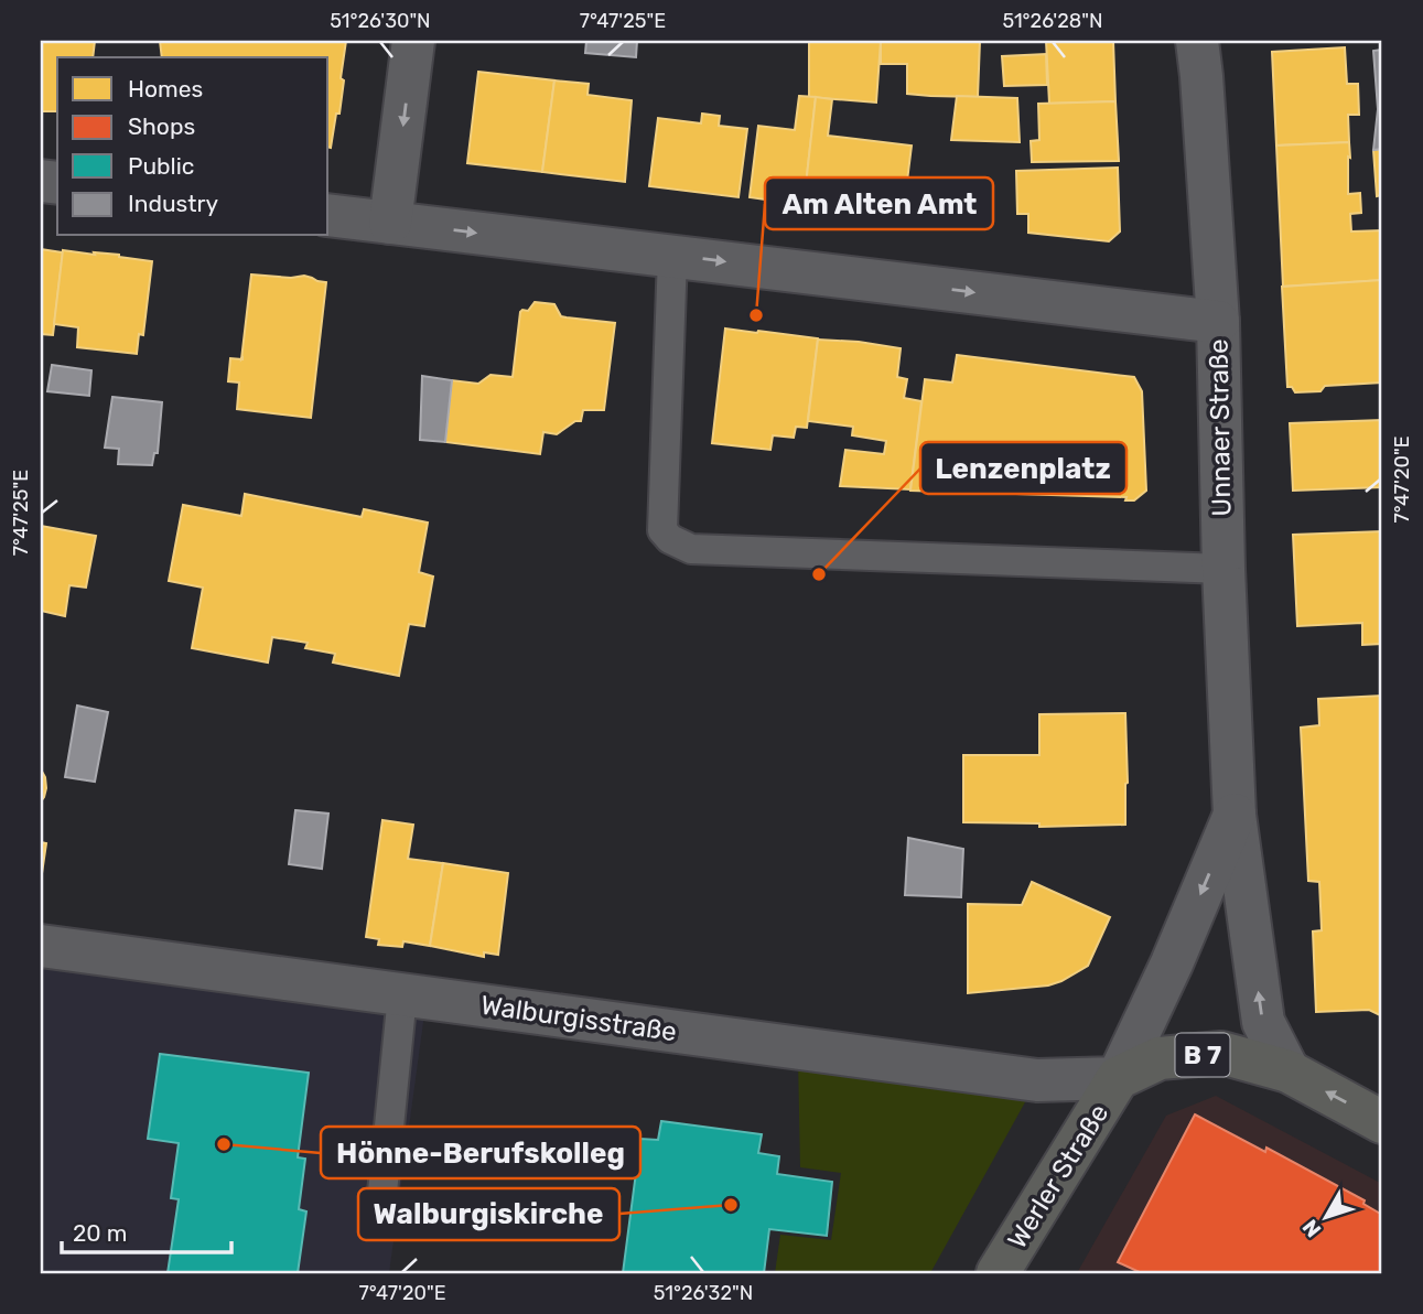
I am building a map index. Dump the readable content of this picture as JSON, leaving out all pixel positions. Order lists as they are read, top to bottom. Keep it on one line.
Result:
{"streets":{"main road":["B 7","Werler Straße"],"street":["Unnaer Straße","Walburgisstraße"]},"crossings":[["Unnaer Straße","Walburgisstraße"],["Unnaer Straße","B 7"],["Unnaer Straße","Werler Straße"],["Walburgisstraße","B 7"],["Walburgisstraße","Werler Straße"],["B 7","Werler Straße"]],"places":["Am Alten Amt","Lenzenplatz","Hönne-Berufskolleg","Walburgiskirche"],"legend":["Homes","Shops","Public","Industry"],"scale_bar":"20 m","north":"bottom left","coordinates":["51°26'30\"N","7°47'25\"E","51°26'28\"N","7°47'20\"E","51°26'32\"N"]}
